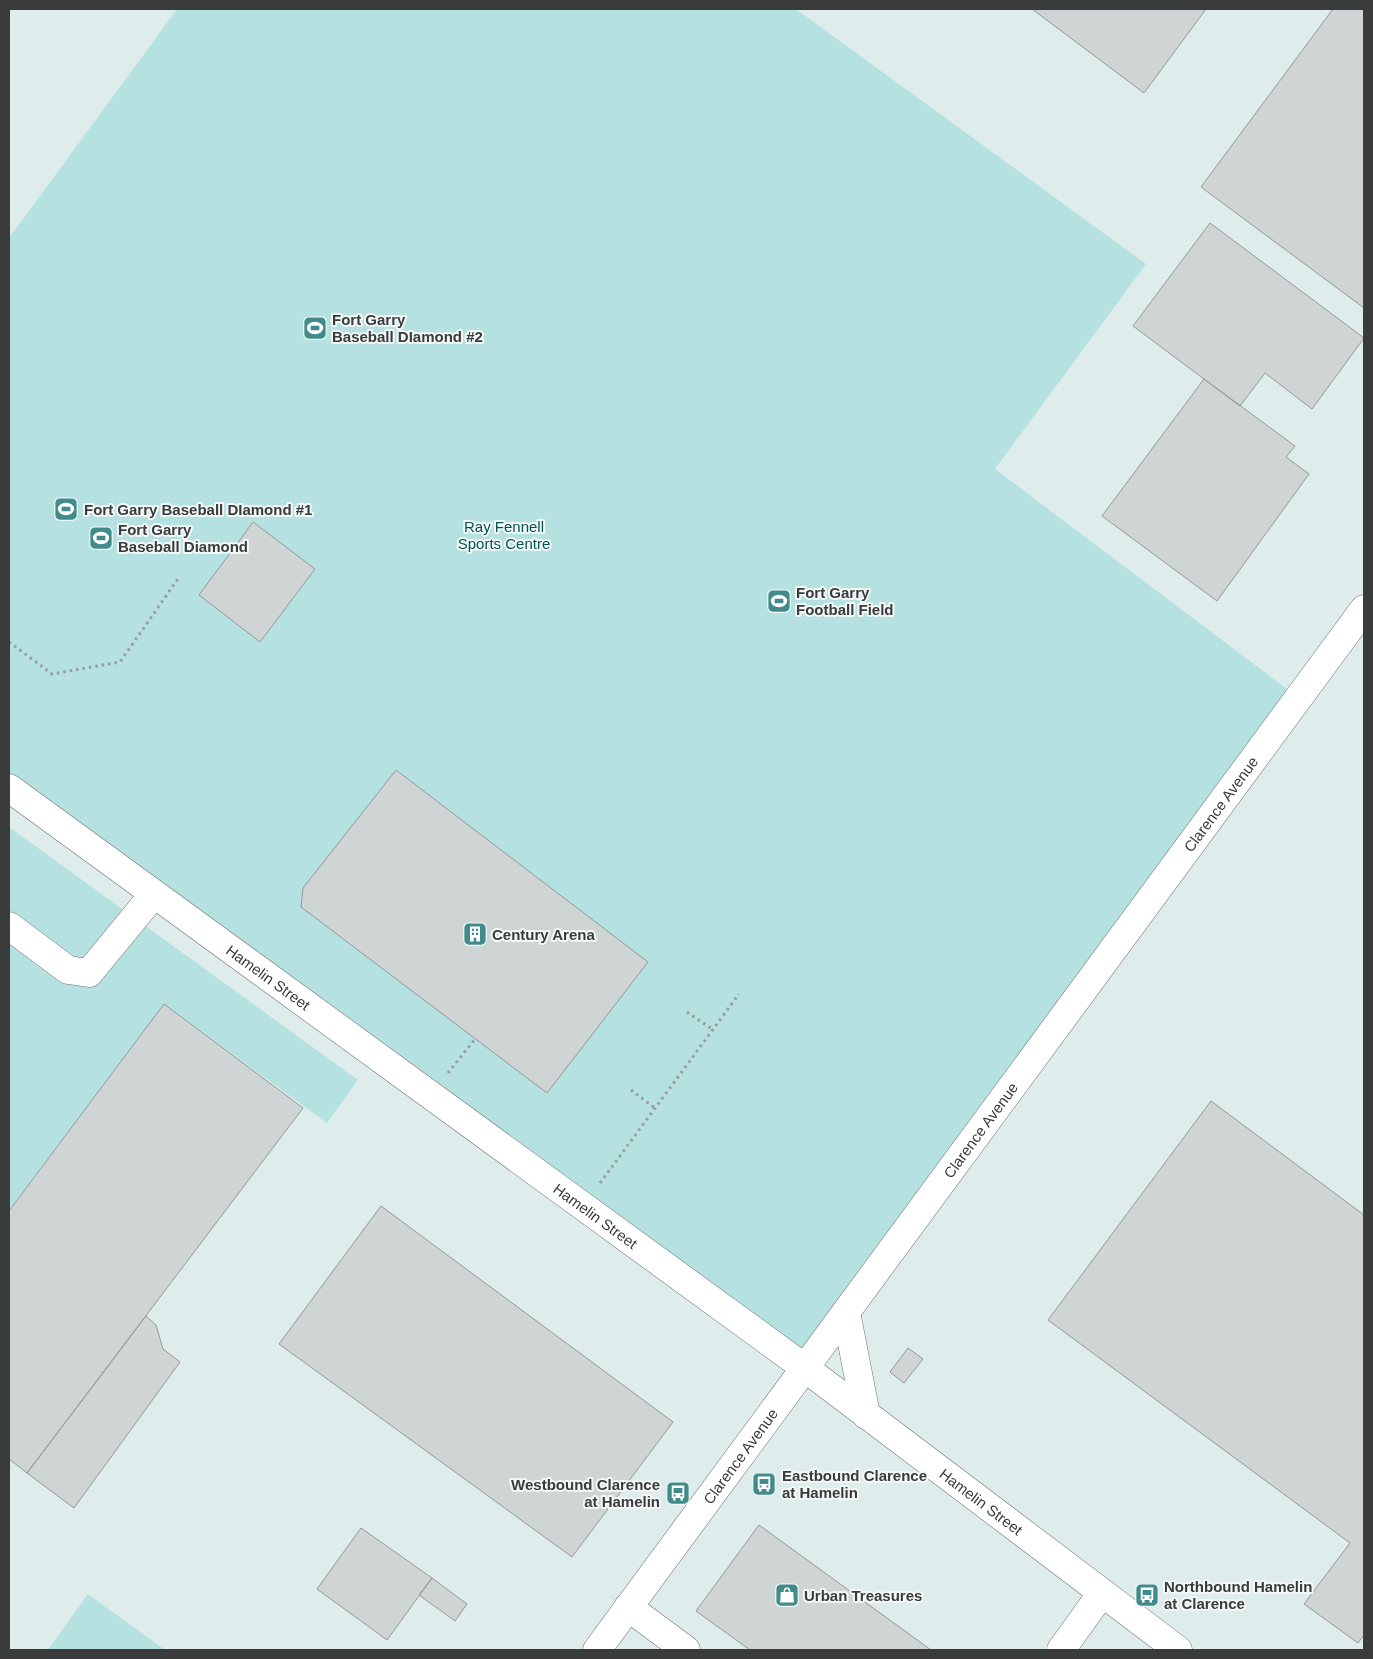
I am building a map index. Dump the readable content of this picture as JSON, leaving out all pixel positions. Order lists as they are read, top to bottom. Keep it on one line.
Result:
{"streets":{"street":["Clarence Avenue","Hamelin Street"]},"crossings":[["Clarence Avenue","Hamelin Street"]],"parks":["Ray Fennell Sports Centre"],"places":{"sports":["Fort Garry Baseball DIamond #2","Fort Garry Baseball DIamond #1","Fort Garry Baseball Diamond","Fort Garry Football Field"],"building":["Century Arena"],"bus stop":["Eastbound Clarence at Hamelin","Westbound Clarence at Hamelin","Northbound Hamelin at Clarence"],"shop":["Urban Treasures"]}}
